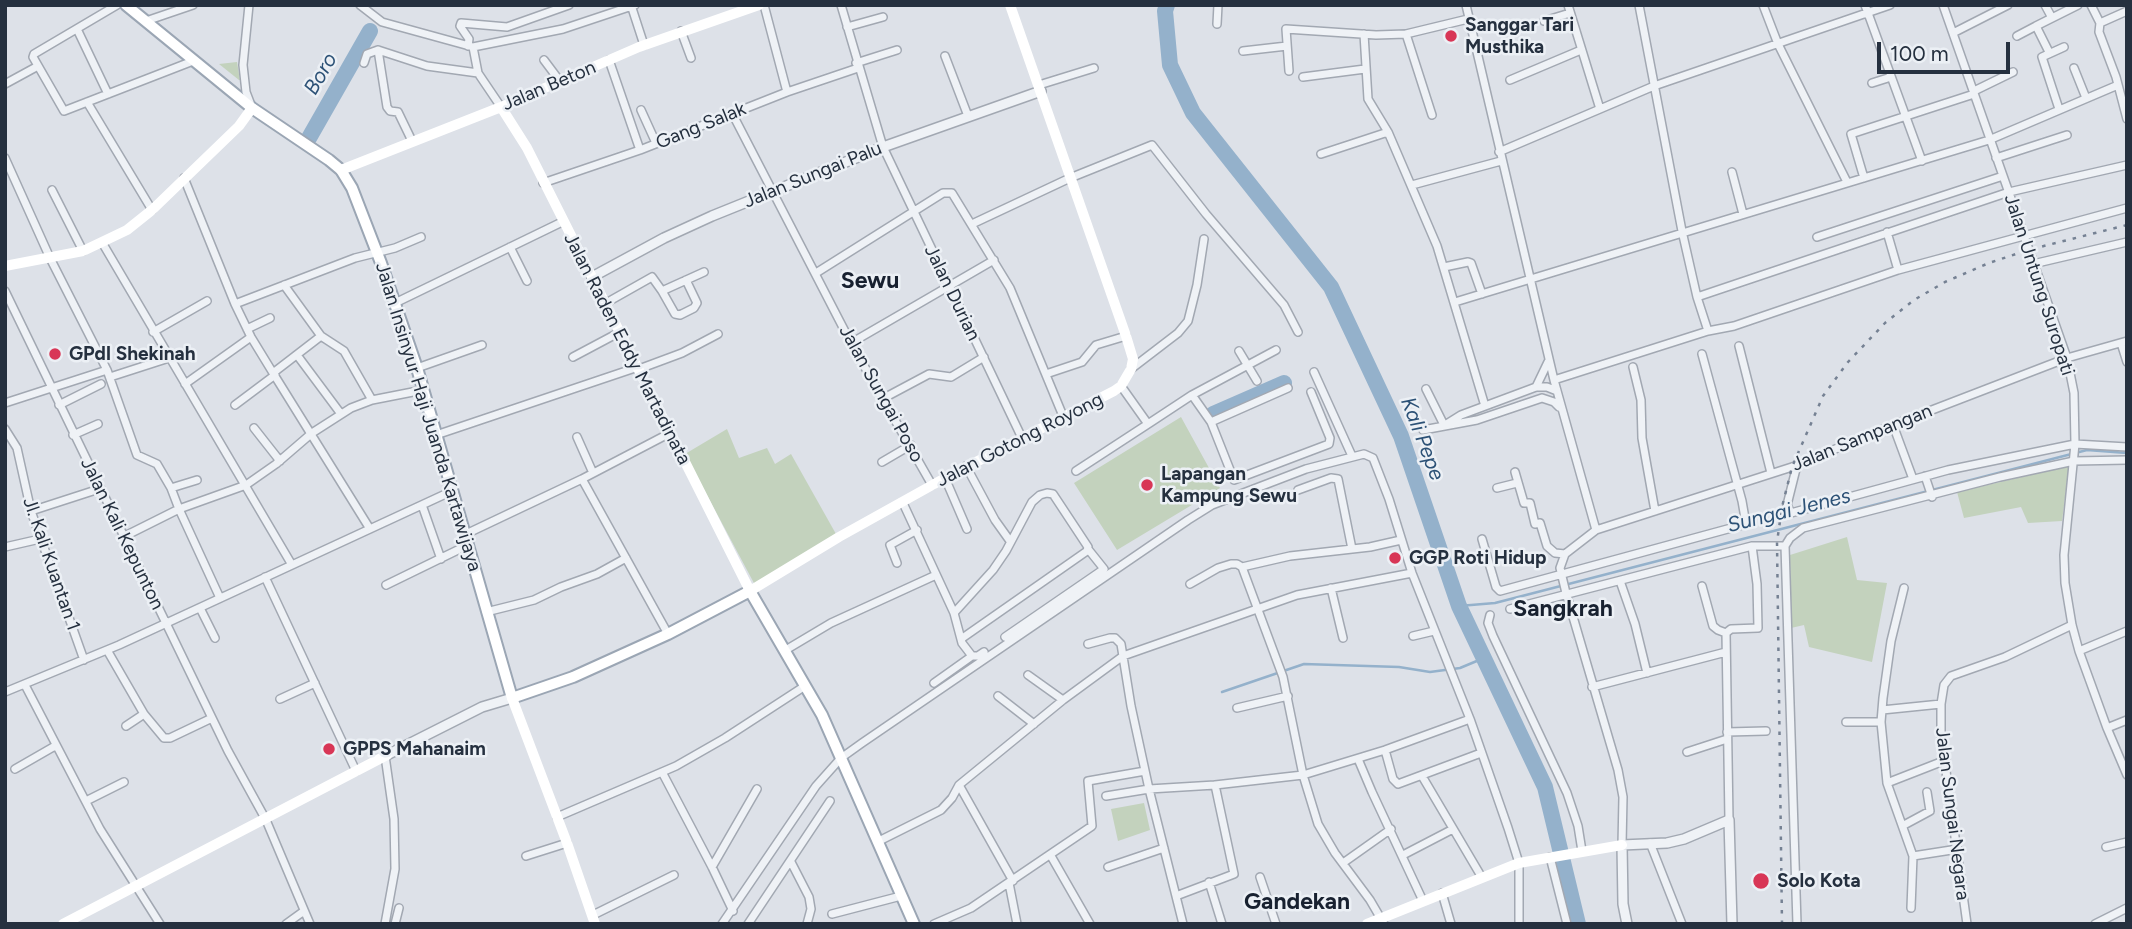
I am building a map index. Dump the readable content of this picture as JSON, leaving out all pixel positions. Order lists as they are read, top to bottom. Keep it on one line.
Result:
{"streets":{"main road":["Jalan Beton","Jalan Raden Eddy Martadinata","Jalan Insinyur Haji Juanda Kartawijaya","Jalan Gotong Royong"],"street":["Gang Salak","Jalan Sungai Palu","Jalan Untung Suropati","Jalan Durian","Jalan Sungai Poso","Jalan Sampangan","Jalan Kali Kepunton","Jl. Kali Kuantan 1","Jalan Sungai Negara"]},"crossings":[["Jalan Beton","Jalan Raden Eddy Martadinata"],["Jalan Beton","Jalan Insinyur Haji Juanda Kartawijaya"],["Gang Salak","Jalan Durian"],["Gang Salak","Jalan Raden Eddy Martadinata"],["Gang Salak","Jalan Sungai Poso"],["Jalan Sungai Palu","Jalan Durian"],["Jalan Sungai Palu","Jalan Raden Eddy Martadinata"],["Jalan Sungai Palu","Jalan Sungai Poso"],["Jalan Untung Suropati","Jalan Sampangan"],["Jalan Durian","Jalan Gotong Royong"],["Jalan Raden Eddy Martadinata","Jalan Gotong Royong"],["Jalan Sungai Poso","Jalan Gotong Royong"]],"districts":["Sewu","Sangkrah","Gandekan"],"water":["Boro","Kali Pepe","Sungai Jenes"],"places":["Sanggar Tari Musthika","GPdI Shekinah","Lapangan Kampung Sewu","GGP Roti Hidup","GPPS Mahanaim","Solo Kota"],"scale_bar":"100 m"}
